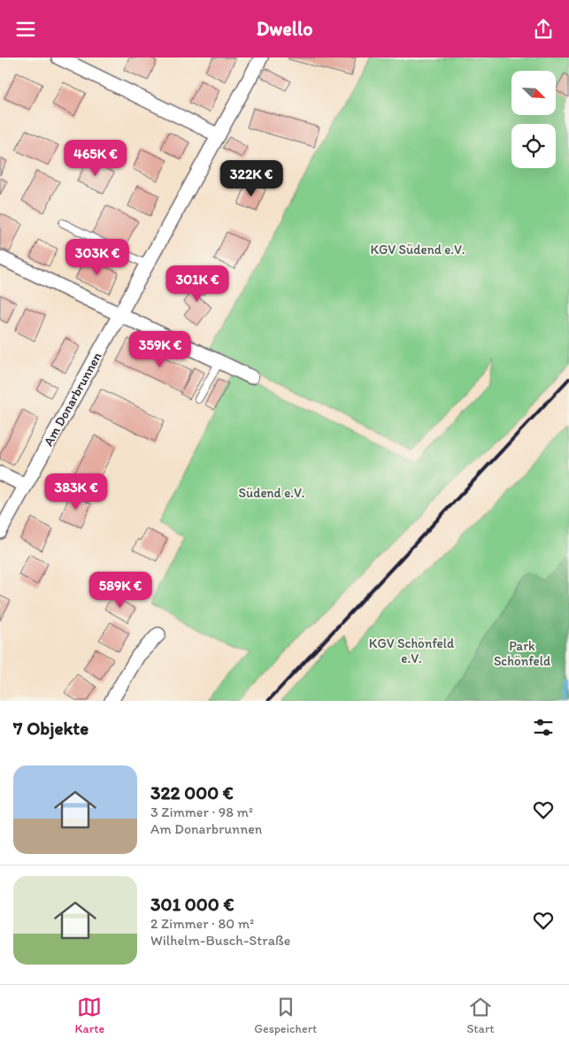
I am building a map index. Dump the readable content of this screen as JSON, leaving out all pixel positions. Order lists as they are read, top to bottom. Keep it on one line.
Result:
{"streets":{"street":["Am Donarbrunnen"]},"parks":["KGV Südend e.V.","Südend e.V.","KGV Schönfeld e.V.","Park Schönfeld"],"north":"bottom right","page":{"header":"Dwello","price":["465K €","322K €","303K €","301K €","359K €","383K €","589K €"],"heading":"7 Objekte","list":[{"name":"322 000 €","note":"3 Zimmer · 98 m² · Am Donarbrunnen"},{"name":"301 000 €","note":"2 Zimmer · 80 m² · Wilhelm-Busch-Straße"}],"tabs":["Karte","Gespeichert","Start"]}}
